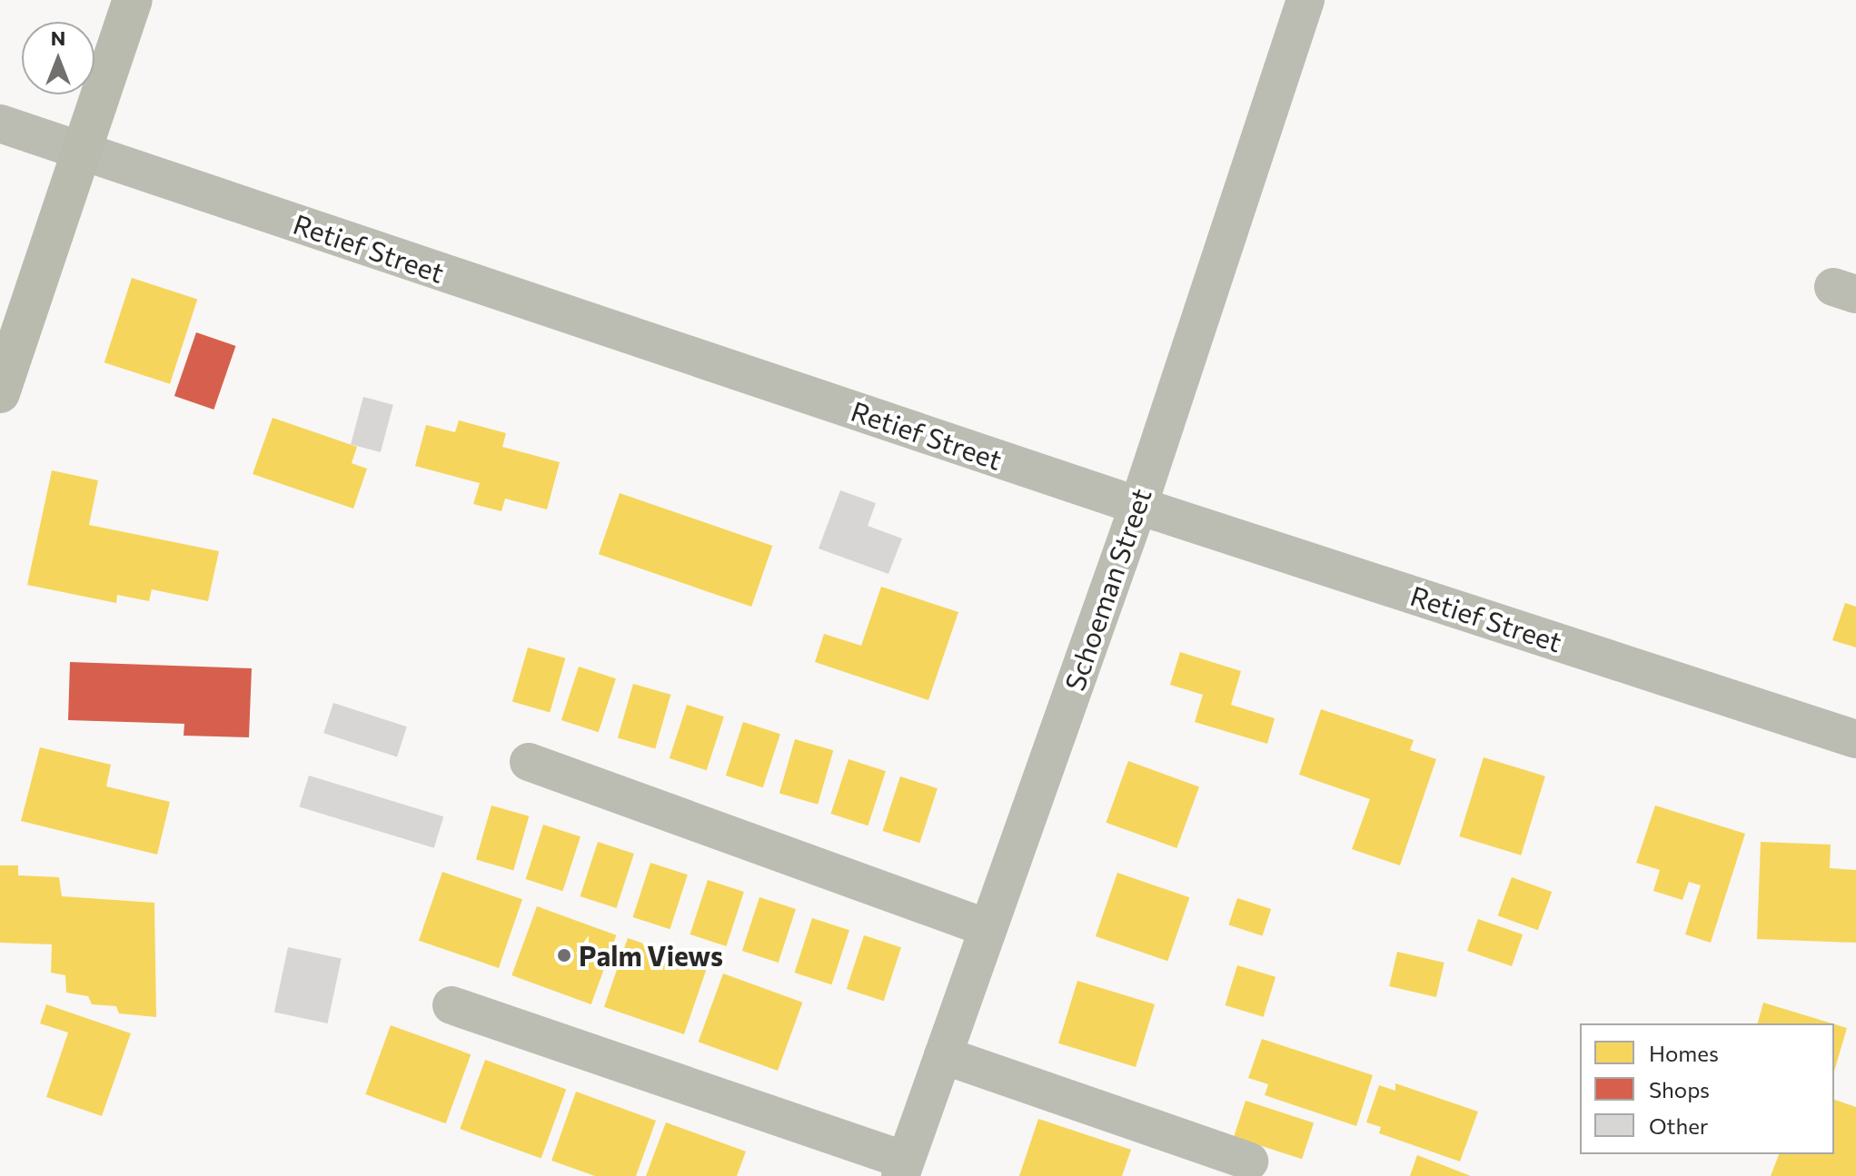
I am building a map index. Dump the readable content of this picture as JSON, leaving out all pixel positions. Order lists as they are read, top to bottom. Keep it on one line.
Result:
{"streets":{"street":["Retief Street","Schoeman Street"]},"crossings":[["Retief Street","Schoeman Street"]],"places":["Palm Views"],"legend":["Homes","Shops","Other"],"north":"top"}
